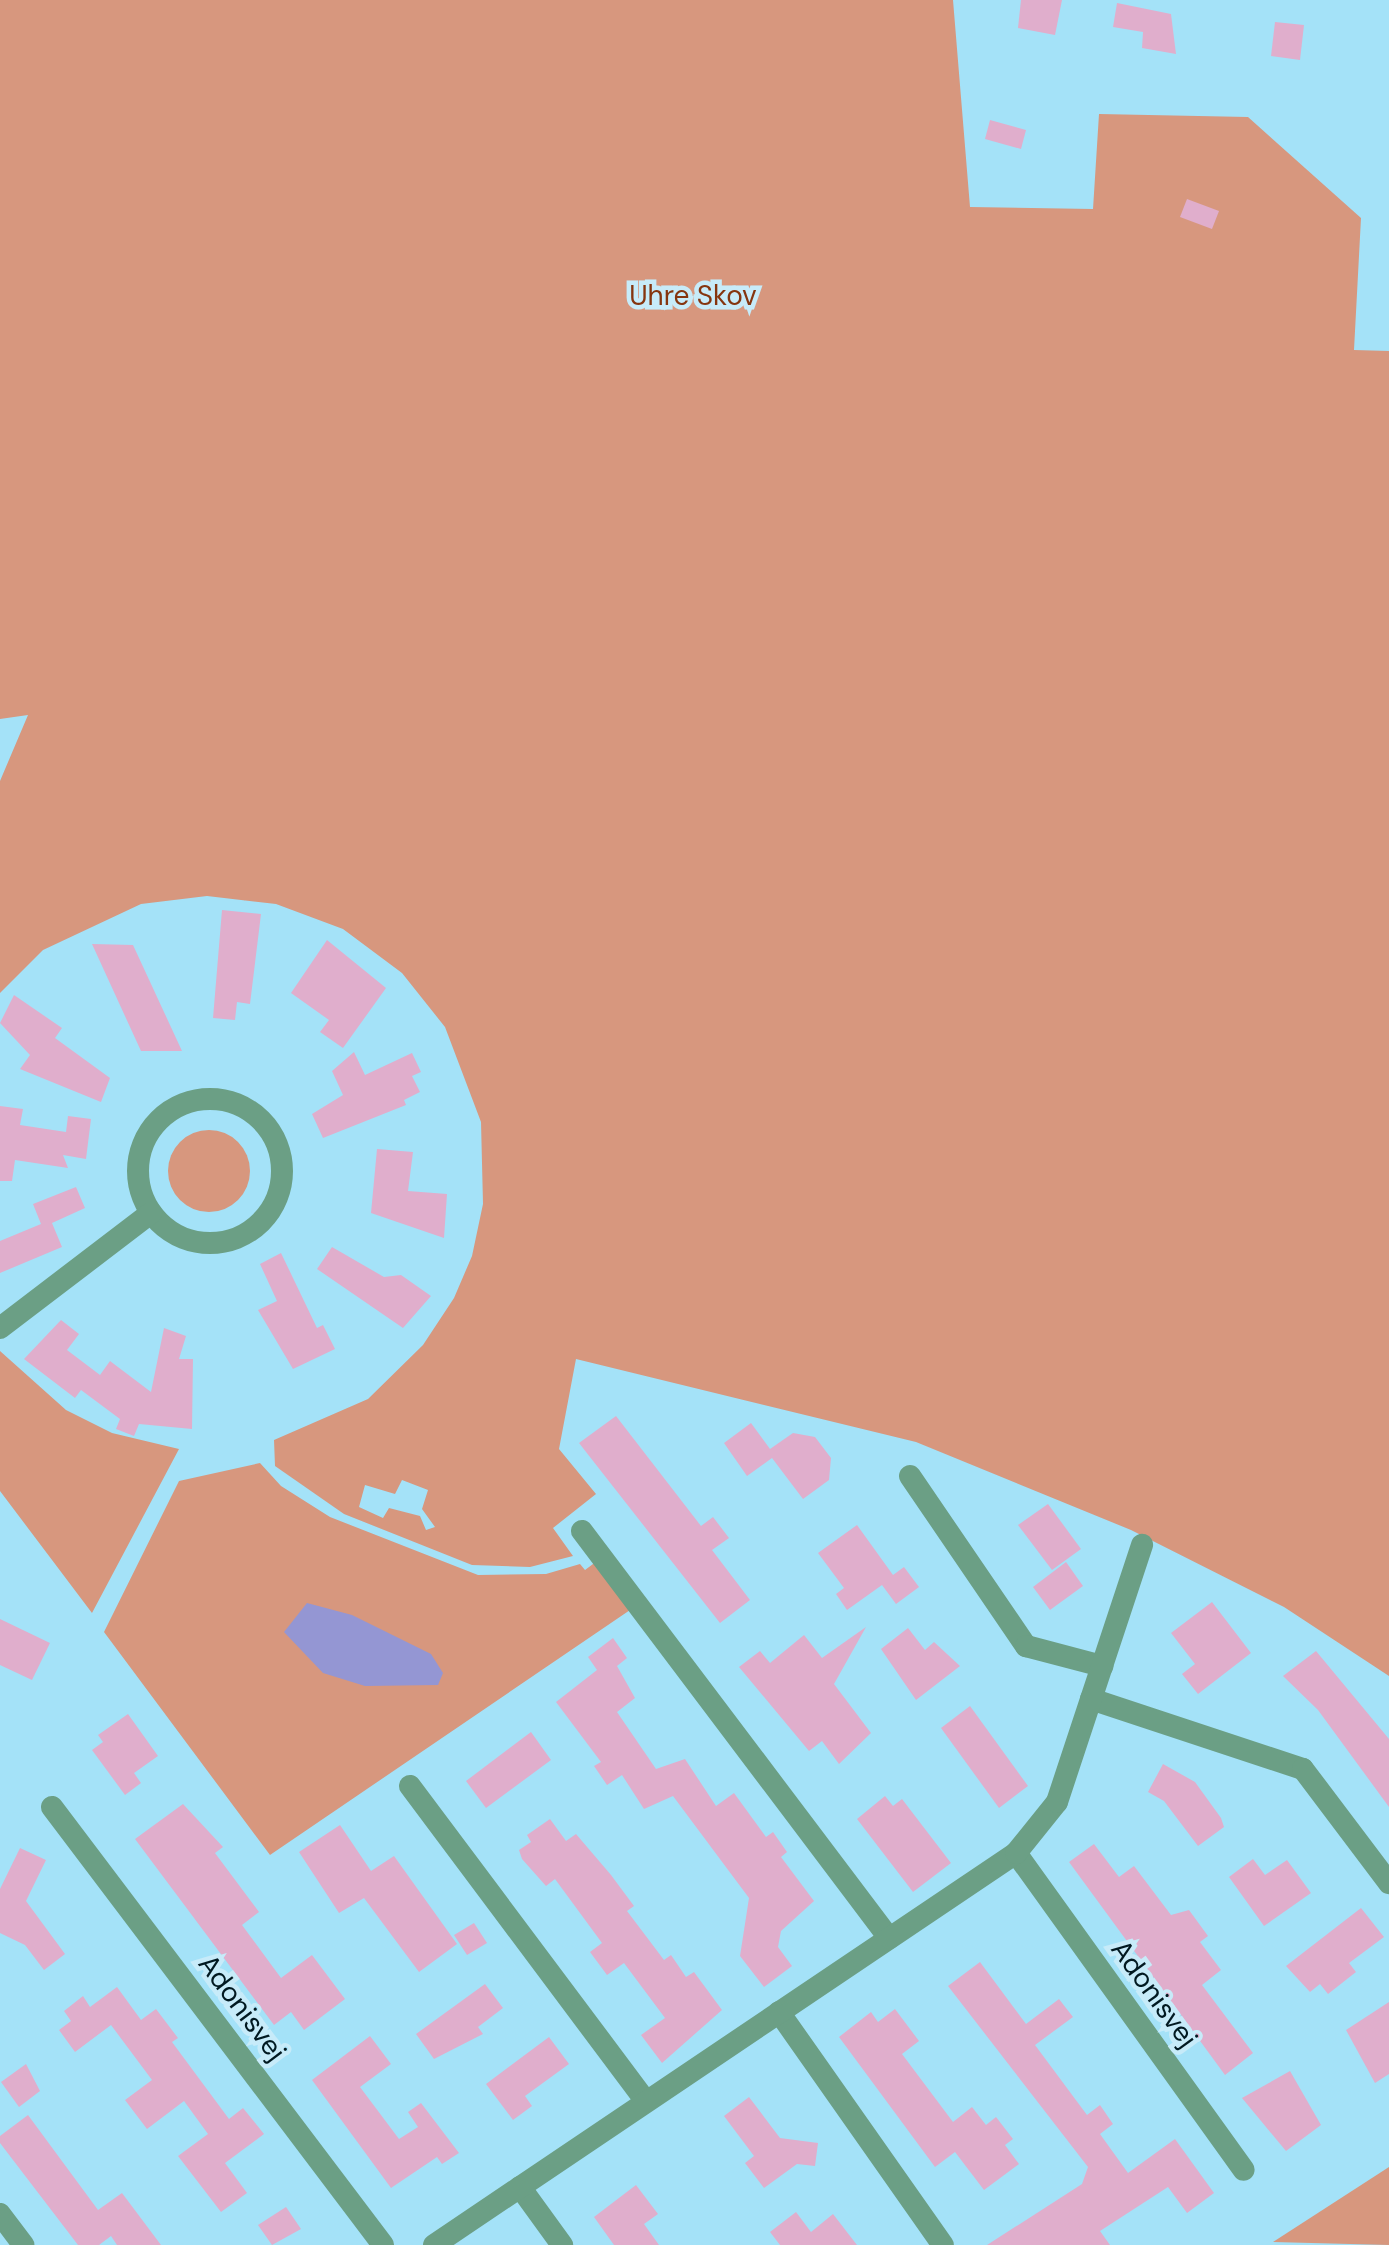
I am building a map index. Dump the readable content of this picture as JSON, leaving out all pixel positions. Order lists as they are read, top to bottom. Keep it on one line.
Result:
{"streets":{"street":["Adonisvej"]},"parks":["Uhre Skov"]}
